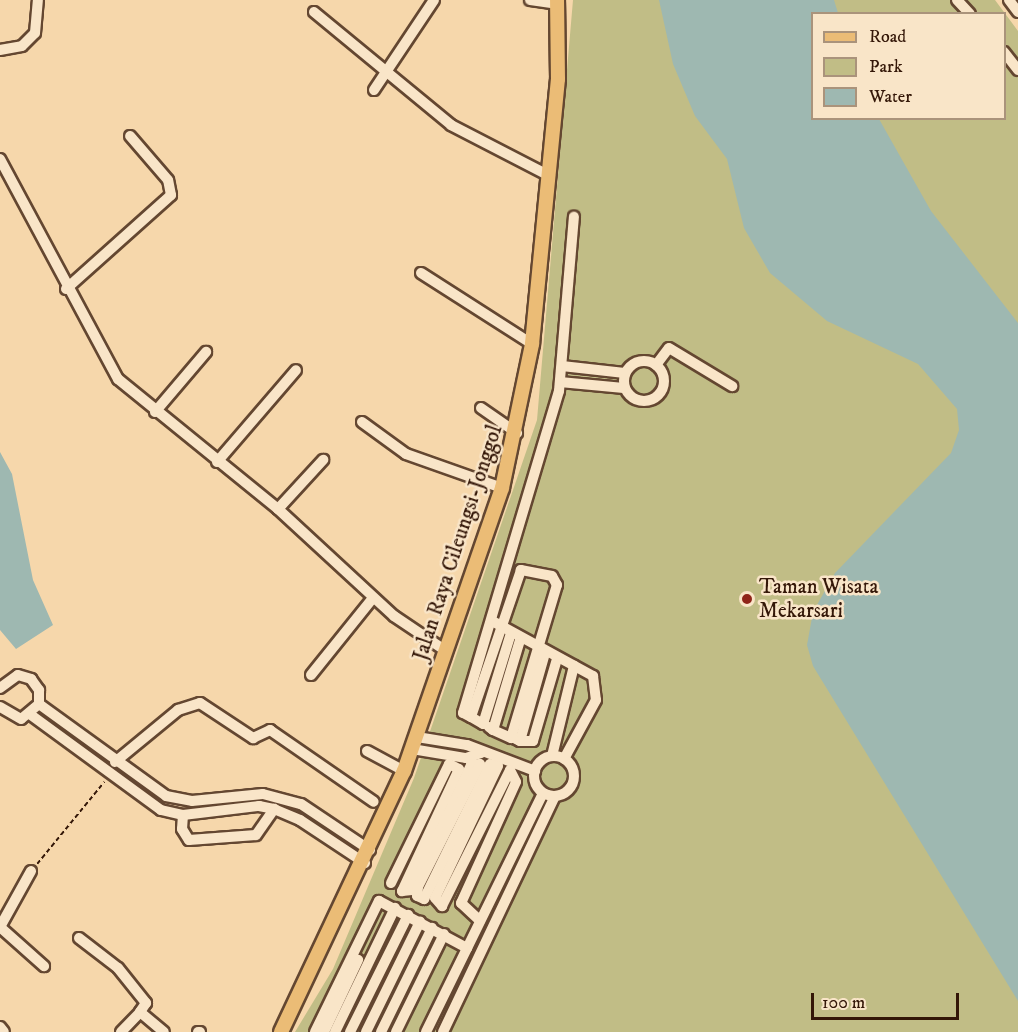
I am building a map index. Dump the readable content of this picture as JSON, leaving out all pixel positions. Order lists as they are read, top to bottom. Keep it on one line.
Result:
{"streets":{"main road":["Jalan Raya Cileungsi-Jonggol"]},"places":["Taman Wisata Mekarsari"],"legend":["Road","Park","Water"],"scale_bar":"100 m"}
